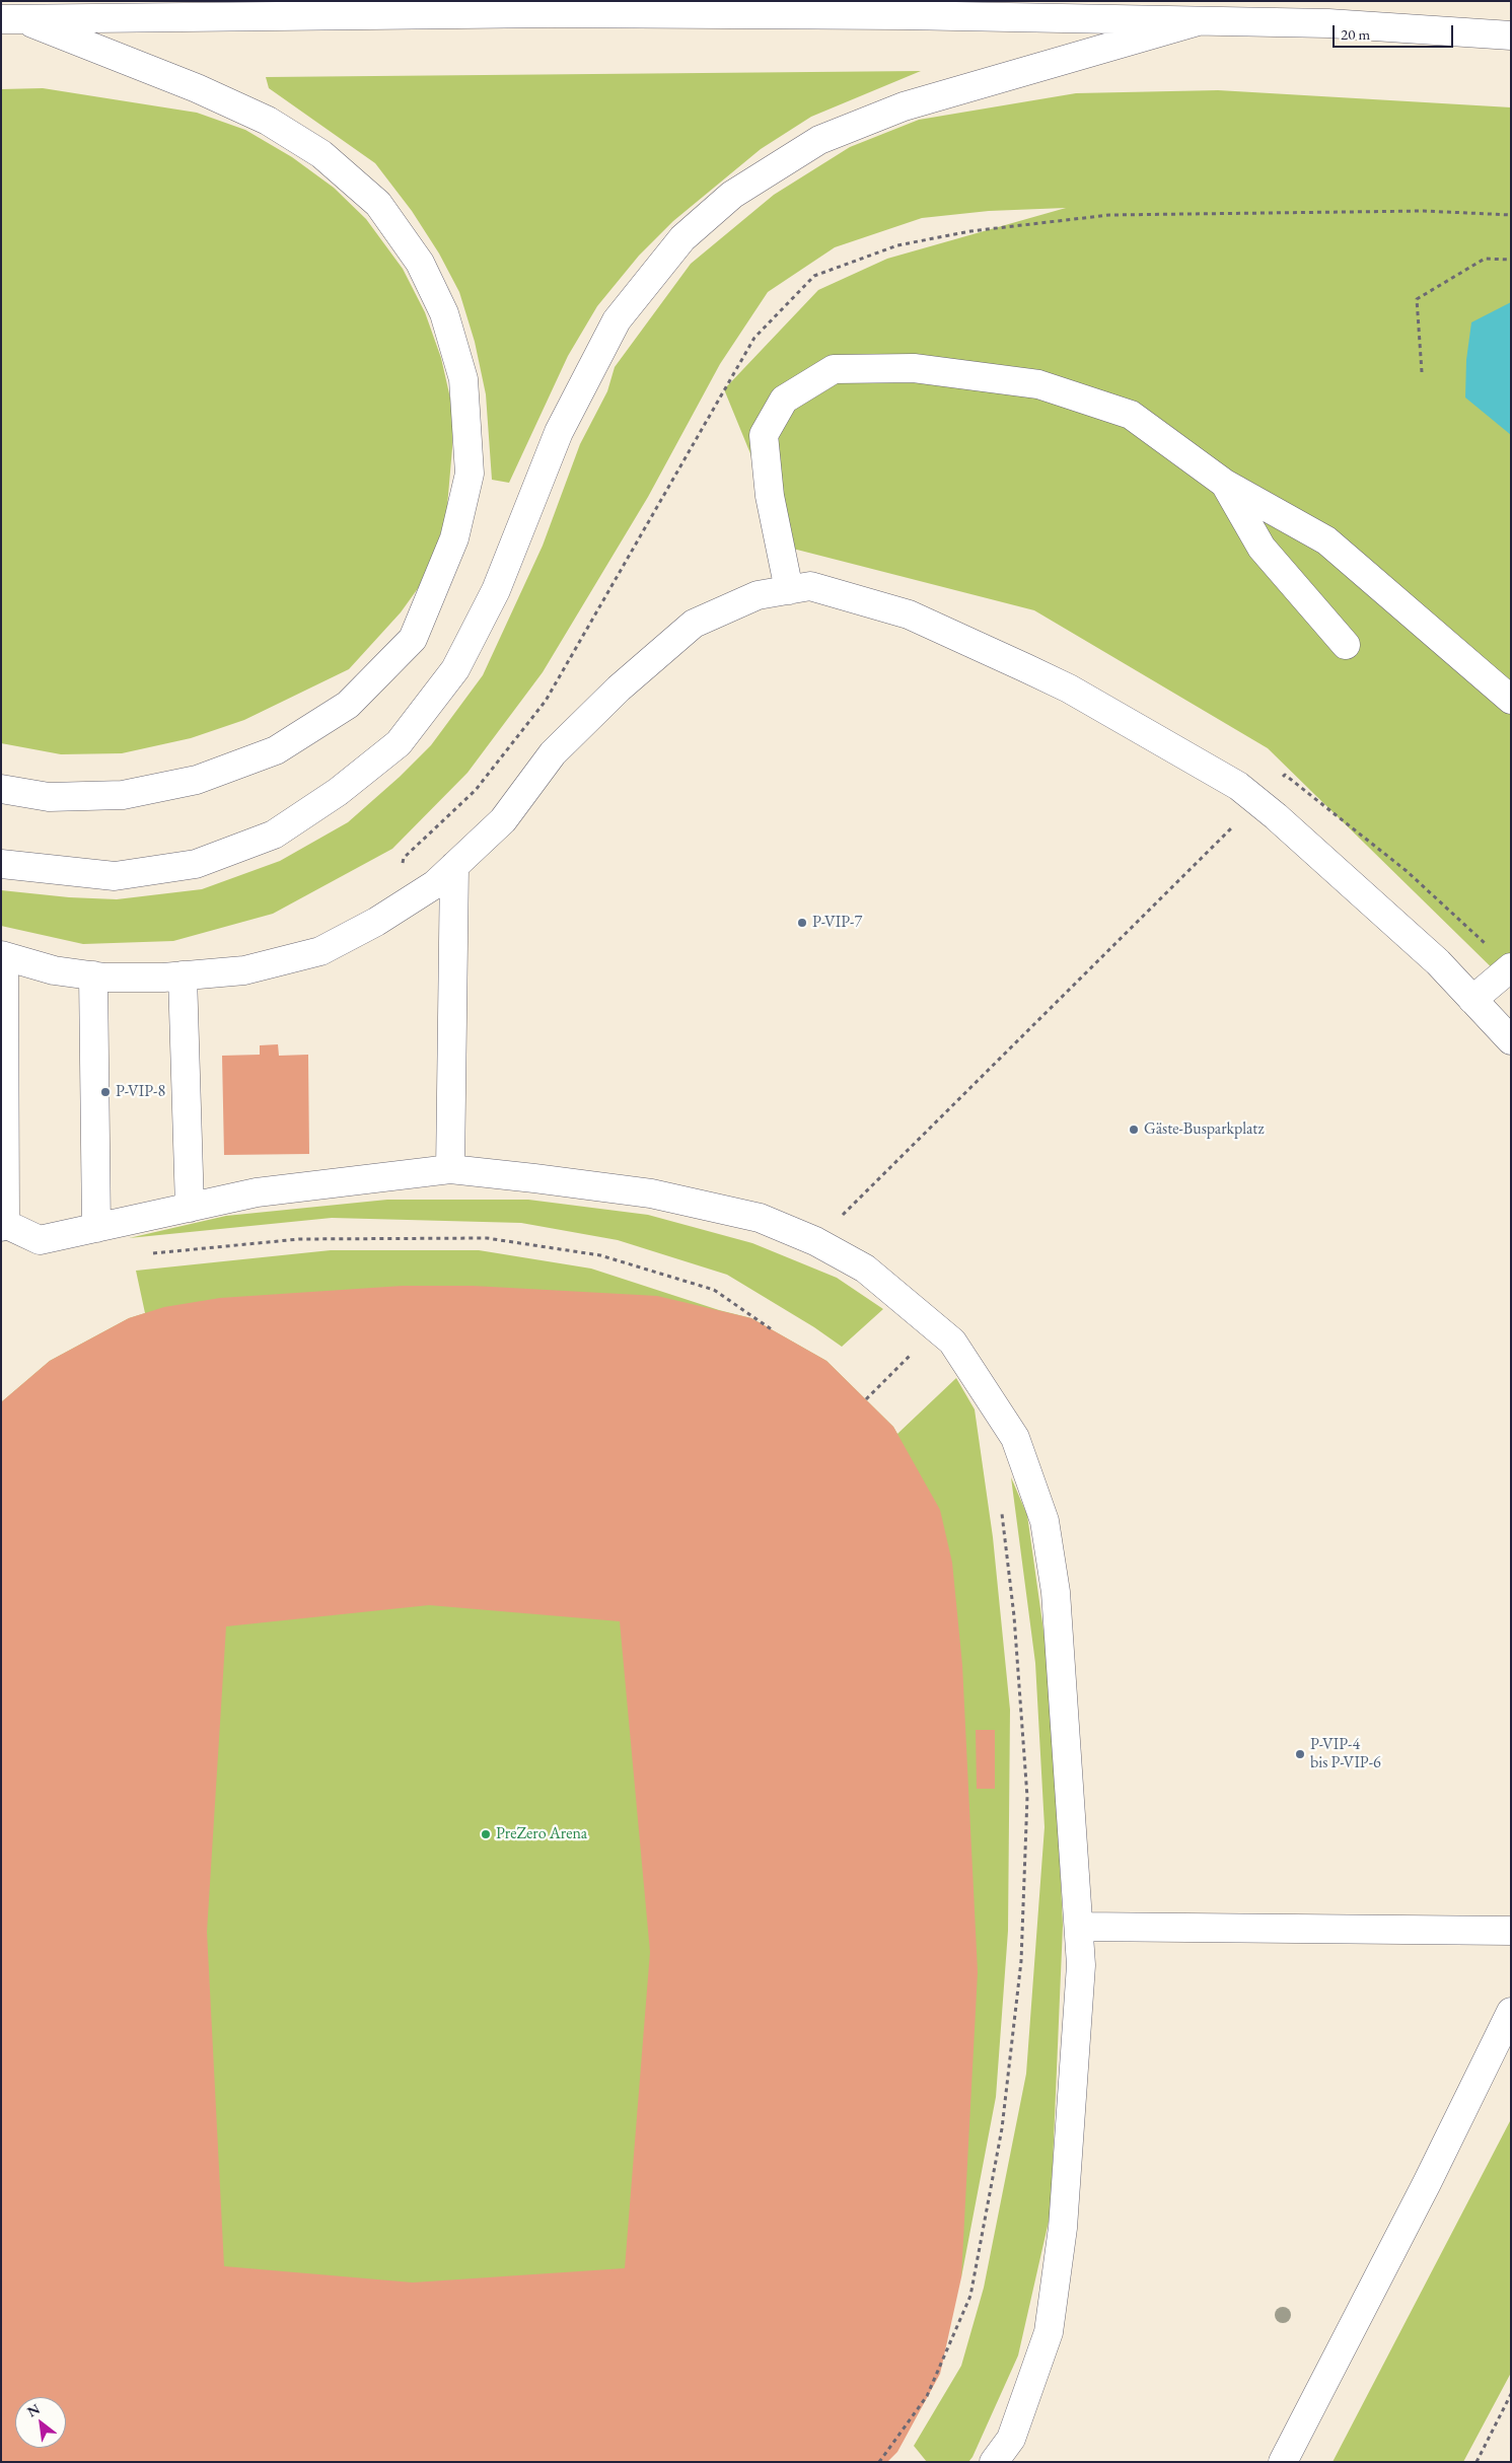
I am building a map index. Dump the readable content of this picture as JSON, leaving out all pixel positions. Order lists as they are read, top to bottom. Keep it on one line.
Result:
{"places":["P-VIP-7","P-VIP-8","Gäste-Busparkplatz","P-VIP-4 bis P-VIP-6","PreZero Arena"],"scale_bar":"20 m","north":"top left"}
